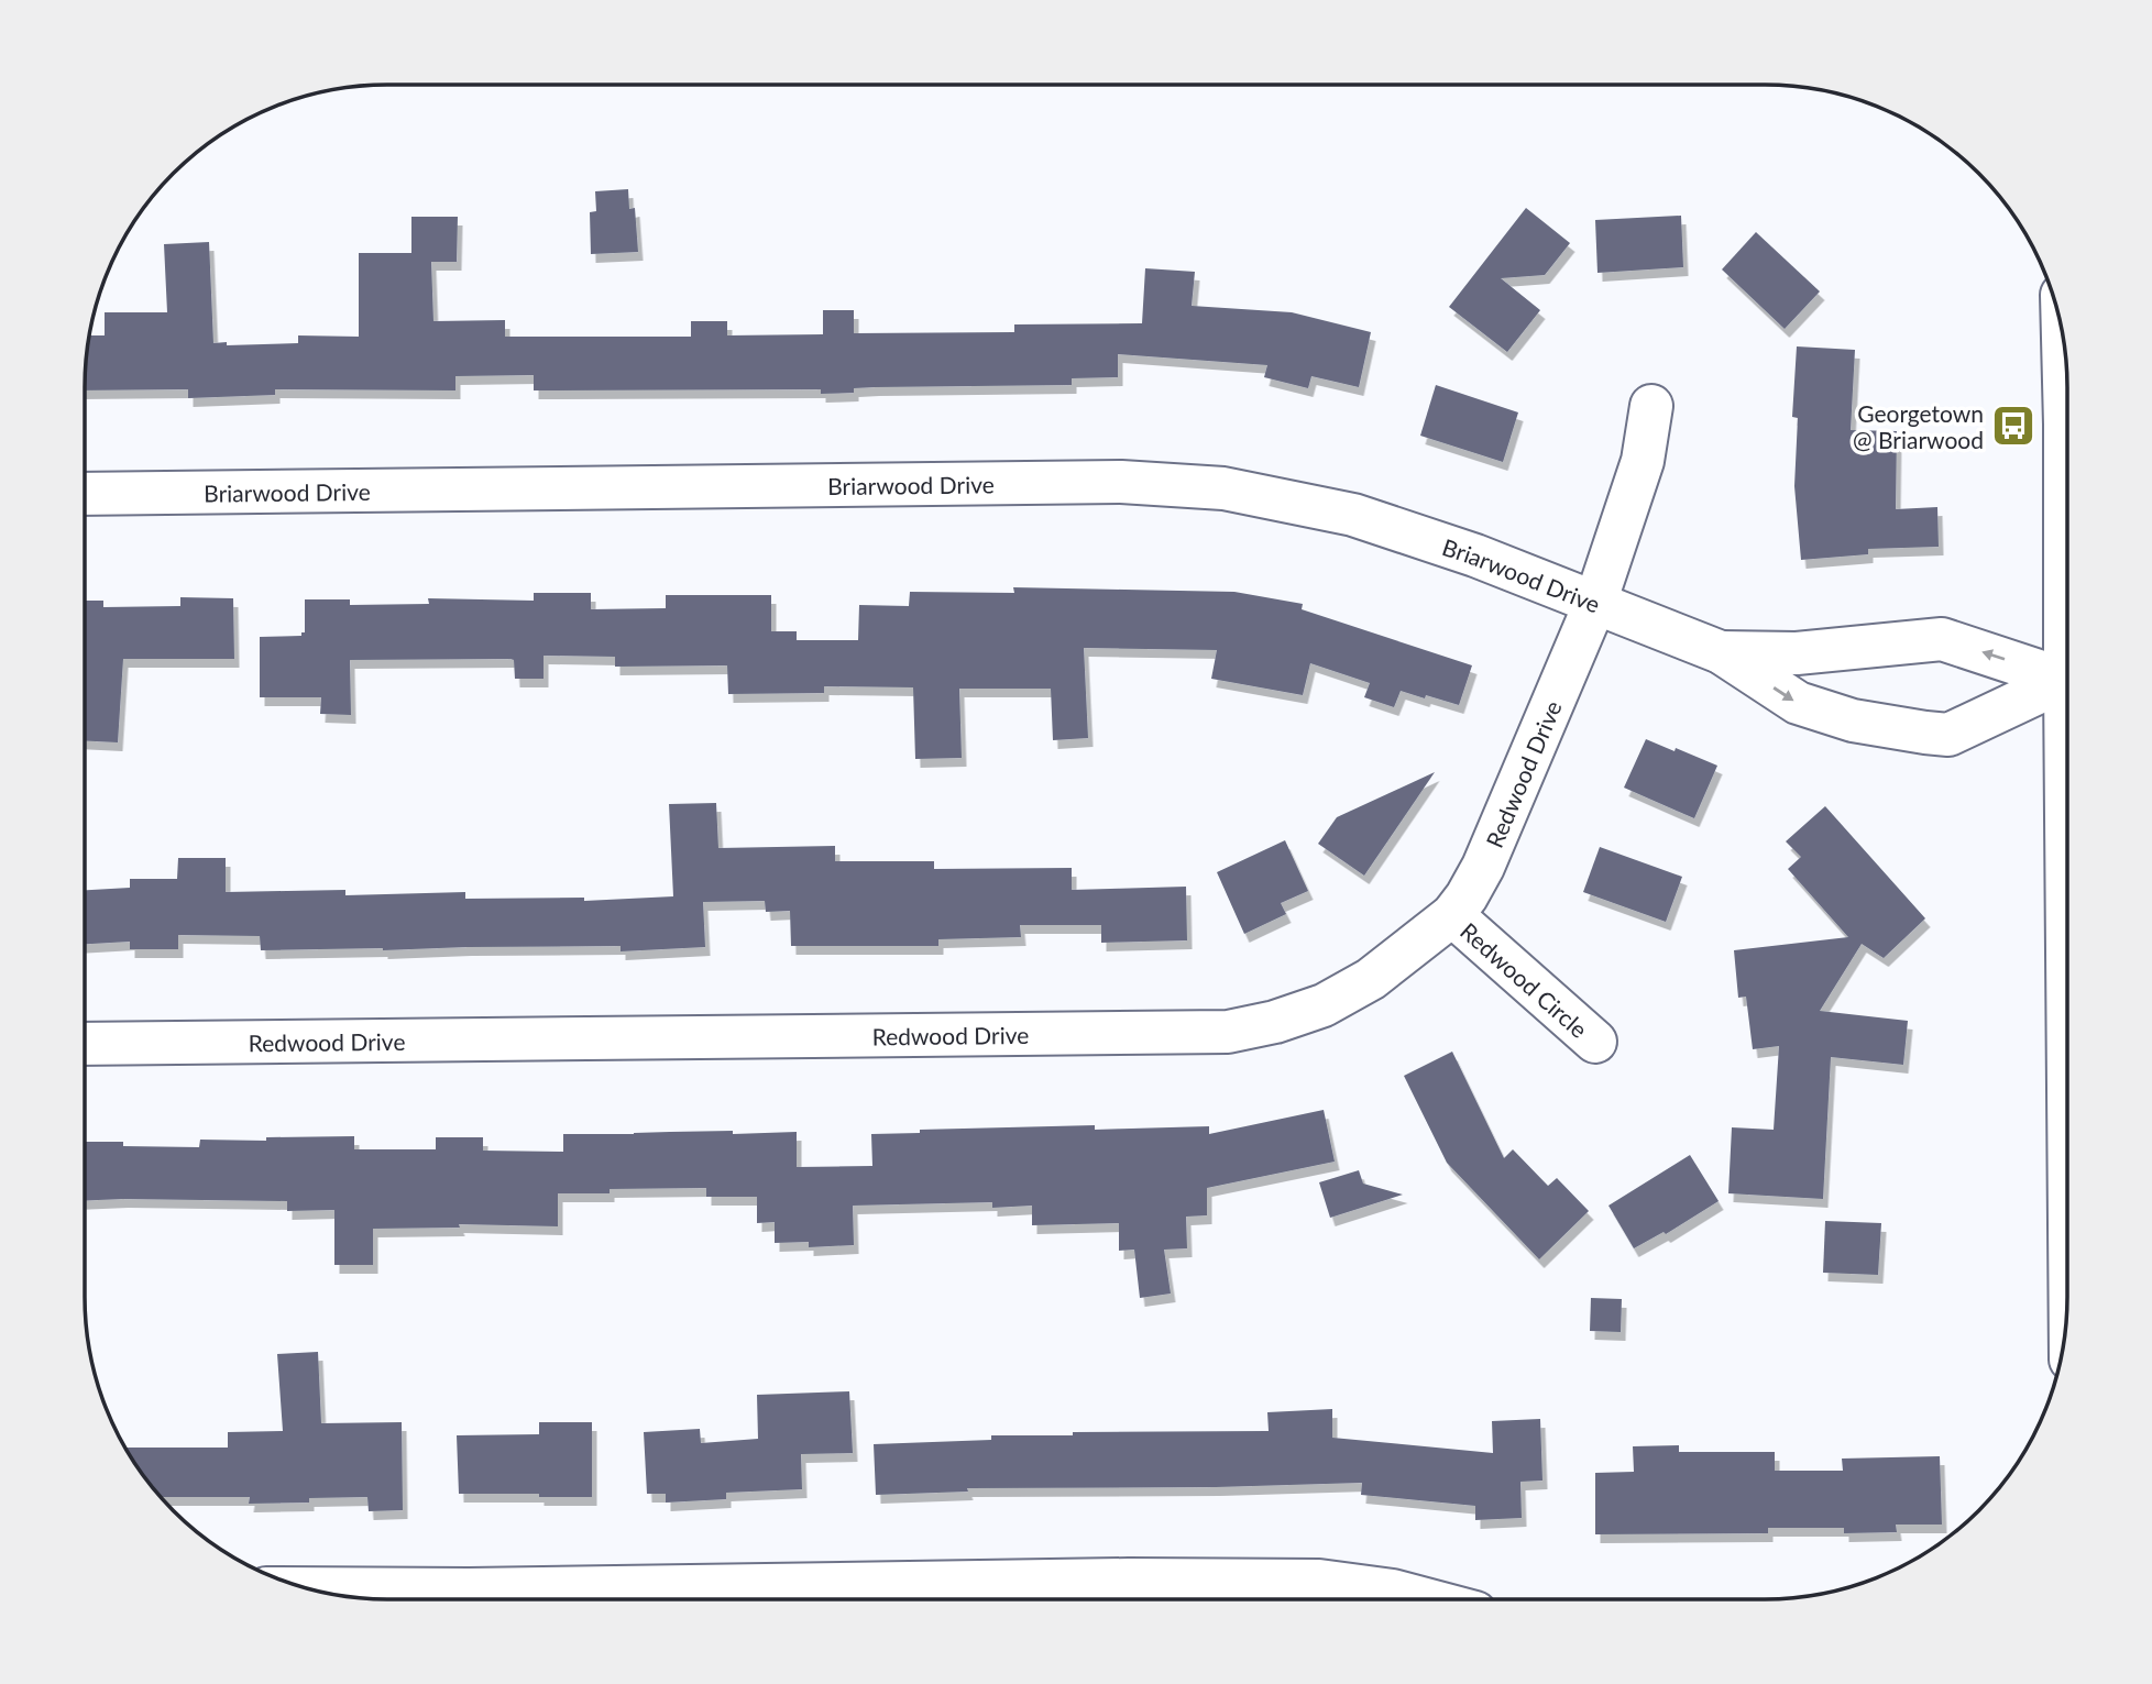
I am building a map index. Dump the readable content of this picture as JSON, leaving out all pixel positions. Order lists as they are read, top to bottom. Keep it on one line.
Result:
{"streets":{"street":["Briarwood Drive","Redwood Drive","Redwood Circle"]},"crossings":[["Briarwood Drive","Redwood Drive"],["Redwood Drive","Redwood Circle"]],"places":{"bus stop":["Georgetown @ Briarwood"]}}
